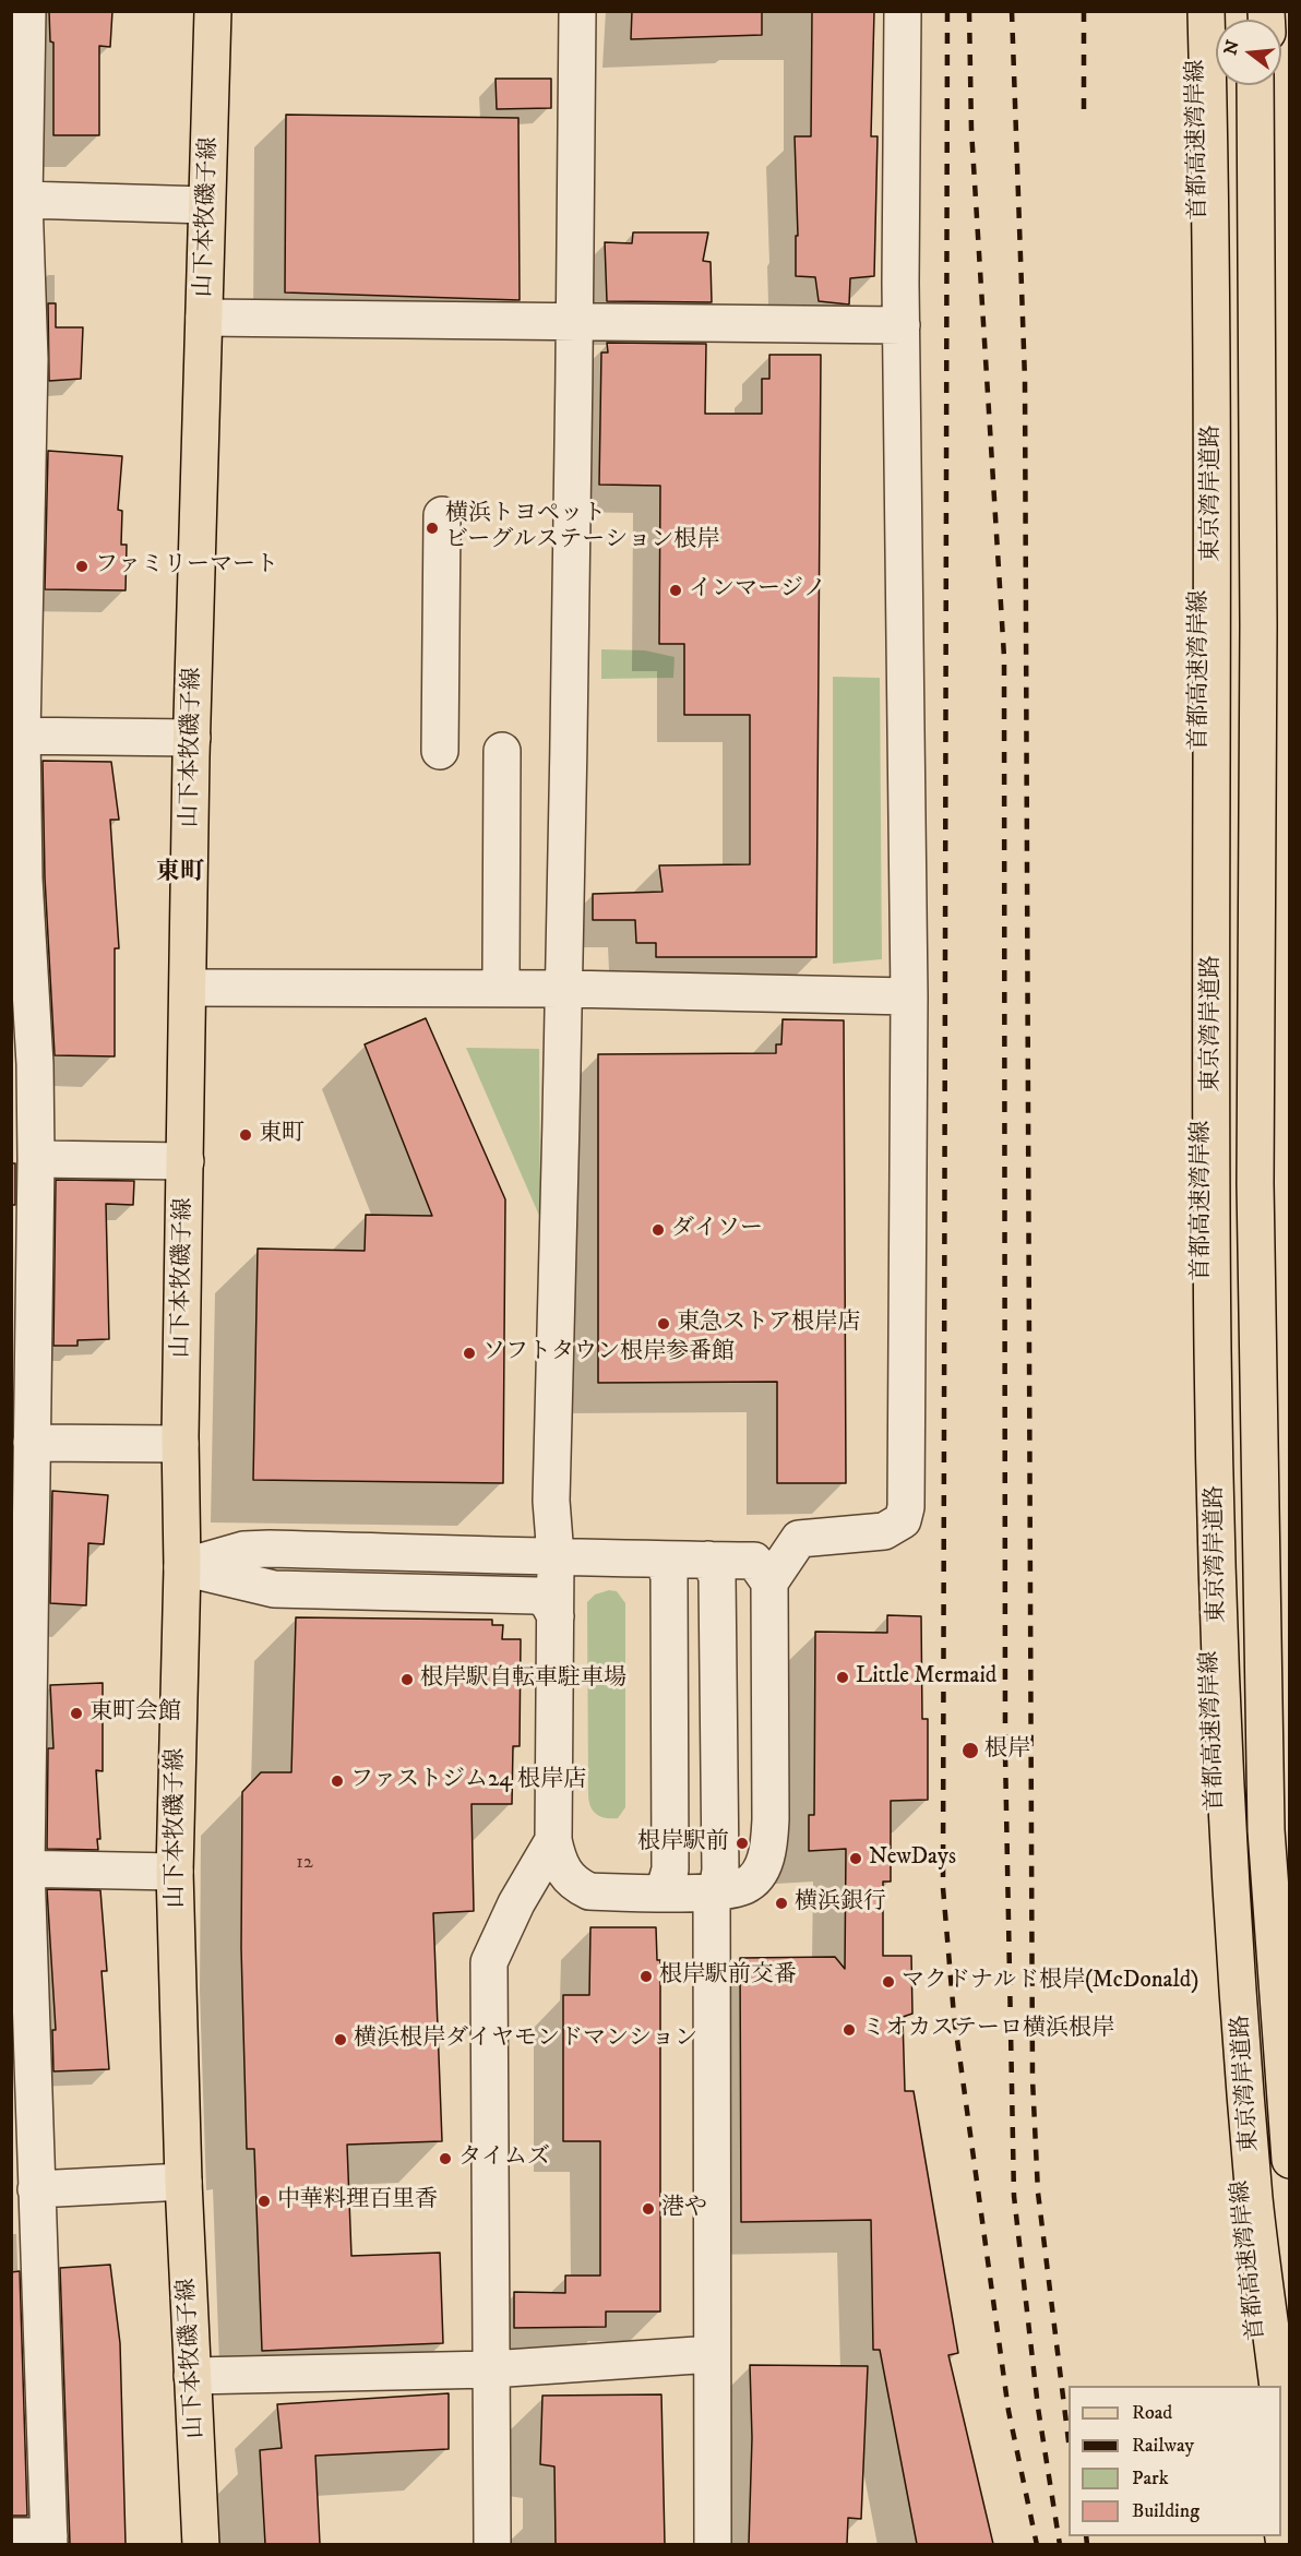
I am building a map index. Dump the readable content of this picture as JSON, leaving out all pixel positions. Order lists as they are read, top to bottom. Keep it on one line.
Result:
{"streets":{"main road":["首都高速湾岸線","山下本牧磯子線","東京湾岸道路"]},"districts":["東町"],"places":["横浜トヨペット ビーグルステーション根岸","ファミリーマート","インマージノ","東町","ダイソー","東急ストア根岸店","ソフトタウン根岸参番館","Little Mermaid","根岸駅自転車駐車場","東町会館","根岸","ファストジム24 根岸店","根岸駅前","NewDays","横浜銀行","根岸駅前交番","マクドナルド根岸(McDonald)","ミオカステーロ横浜根岸","横浜根岸ダイヤモンドマンション","タイムズ","中華料理百里香","港や"],"house_numbers":["12"],"legend":["Road","Railway","Park","Building"],"north":"left"}
